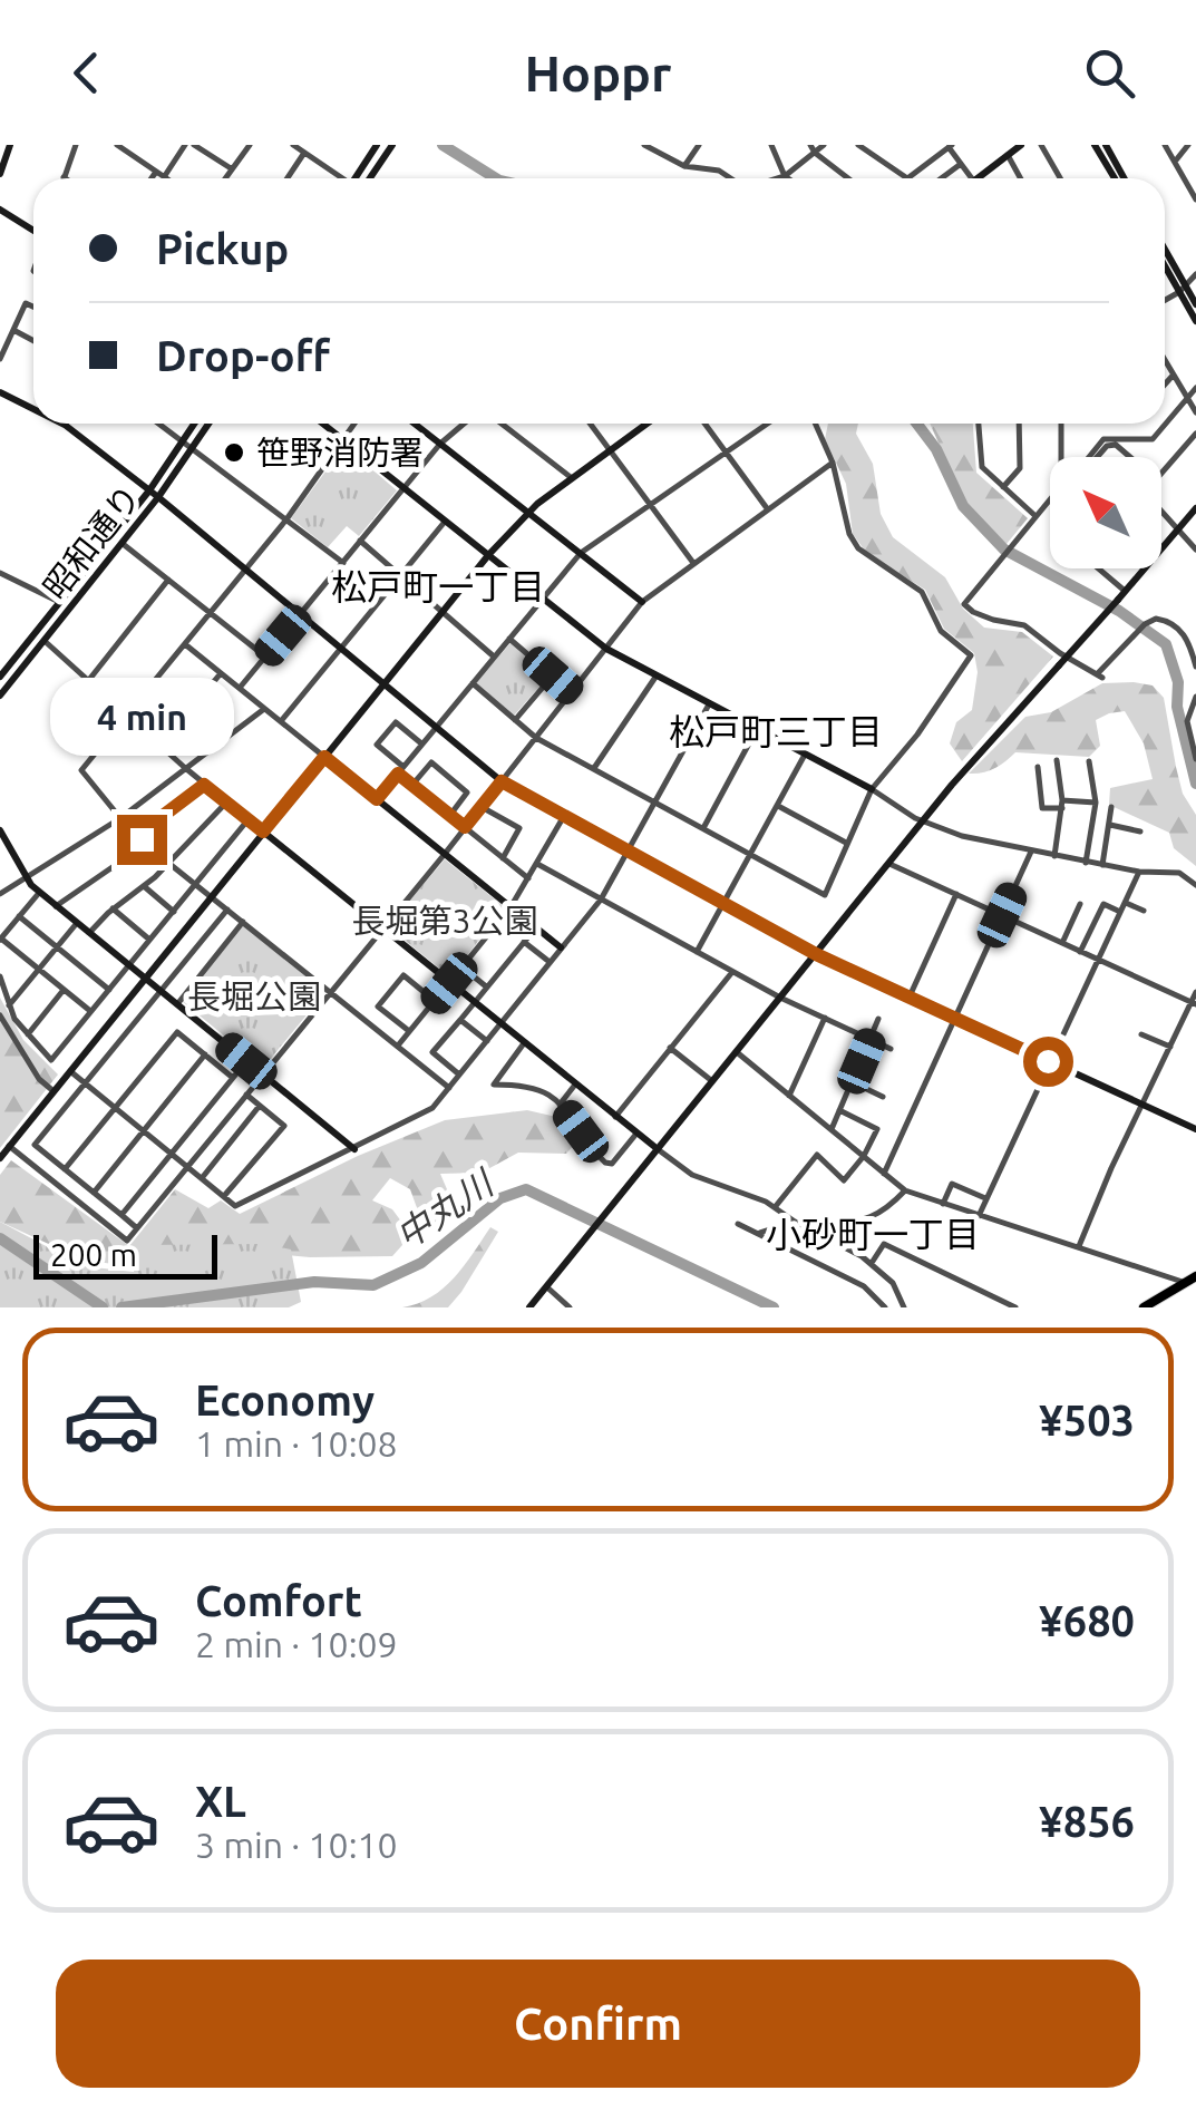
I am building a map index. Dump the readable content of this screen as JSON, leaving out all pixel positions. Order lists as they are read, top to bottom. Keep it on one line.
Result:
{"streets":{"street":["昭和通り"]},"districts":["松戸町一丁目","松戸町三丁目","小砂町一丁目"],"water":["中丸川"],"parks":["長堀第3公園","長堀公園"],"places":["笹野消防署"],"scale_bar":"200 m","north":"top left","page":{"header":"Hoppr","banner":["Pickup","Drop-off"],"bubble":"4 min","scale":"200 m","list":[{"name":"Economy","note":"1 min · 10:08","value":"¥503"},{"name":"Comfort","note":"2 min · 10:09","value":"¥680"},{"name":"XL","note":"3 min · 10:10","value":"¥856"}],"buttons":"Confirm"}}
